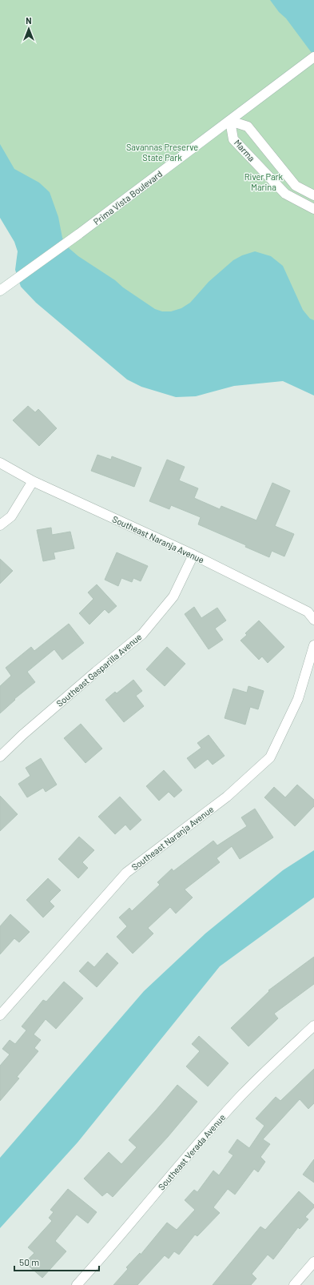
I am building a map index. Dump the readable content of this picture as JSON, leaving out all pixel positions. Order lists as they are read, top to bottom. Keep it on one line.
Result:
{"streets":{"street":["Marma","Prima Vista Boulevard","Southeast Naranja Avenue","Southeast Gasparilla Avenue","Southeast Verada Avenue"]},"crossings":[["Marma","Prima Vista Boulevard"],["Southeast Naranja Avenue","Southeast Gasparilla Avenue"]],"parks":["Savannas Preserve State Park","River Park Marina"],"scale_bar":"50 m","north":"top"}
